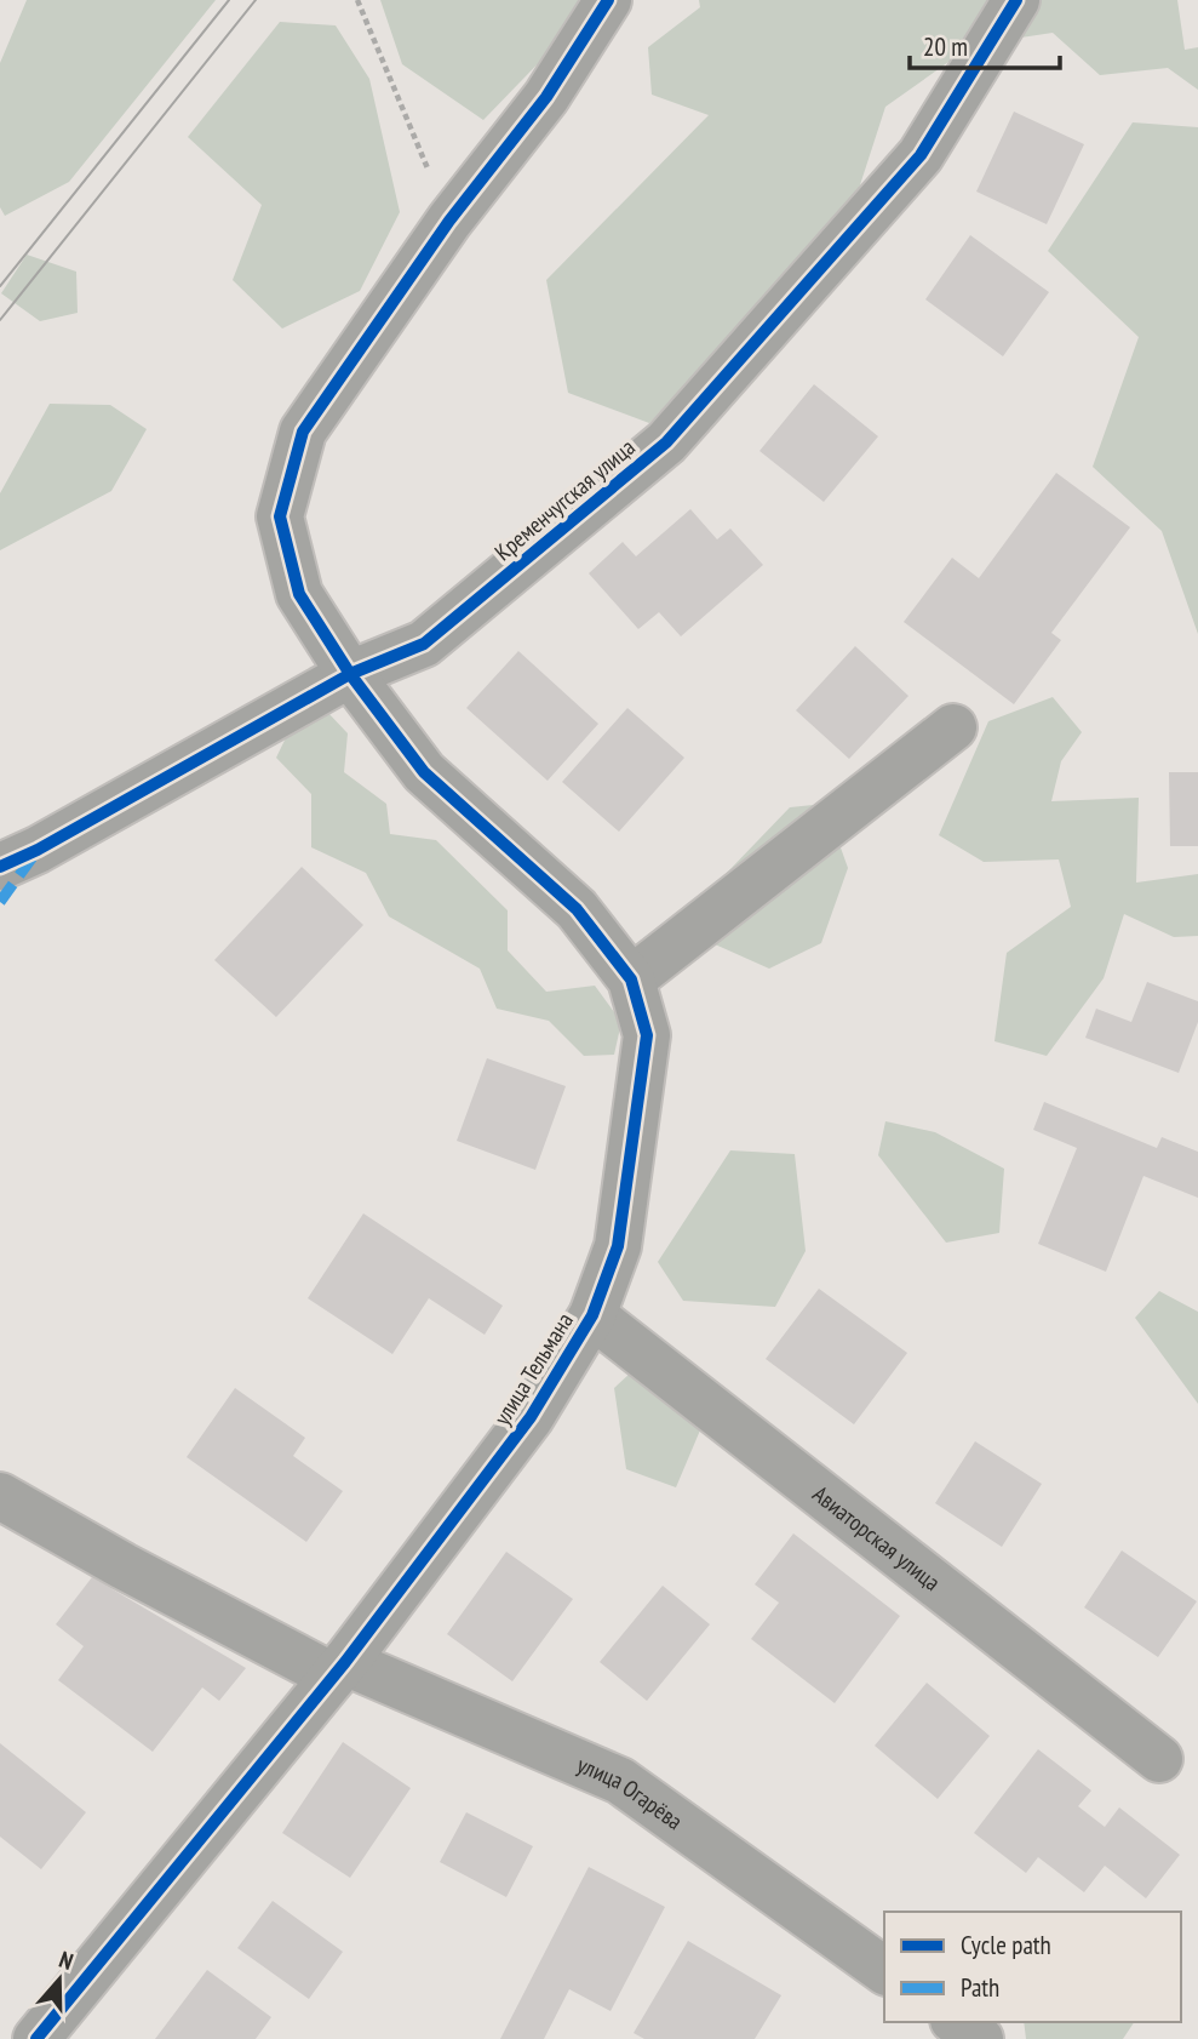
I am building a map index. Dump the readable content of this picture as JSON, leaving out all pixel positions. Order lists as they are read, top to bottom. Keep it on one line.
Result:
{"streets":{"street":["Кременчугская улица","улица Тельмана","Авиаторская улица","улица Огарёва"]},"crossings":[["Кременчугская улица","улица Тельмана"],["улица Тельмана","Авиаторская улица"],["улица Тельмана","улица Огарёва"]],"legend":["Cycle path","Path"],"scale_bar":"20 m","north":"top"}
